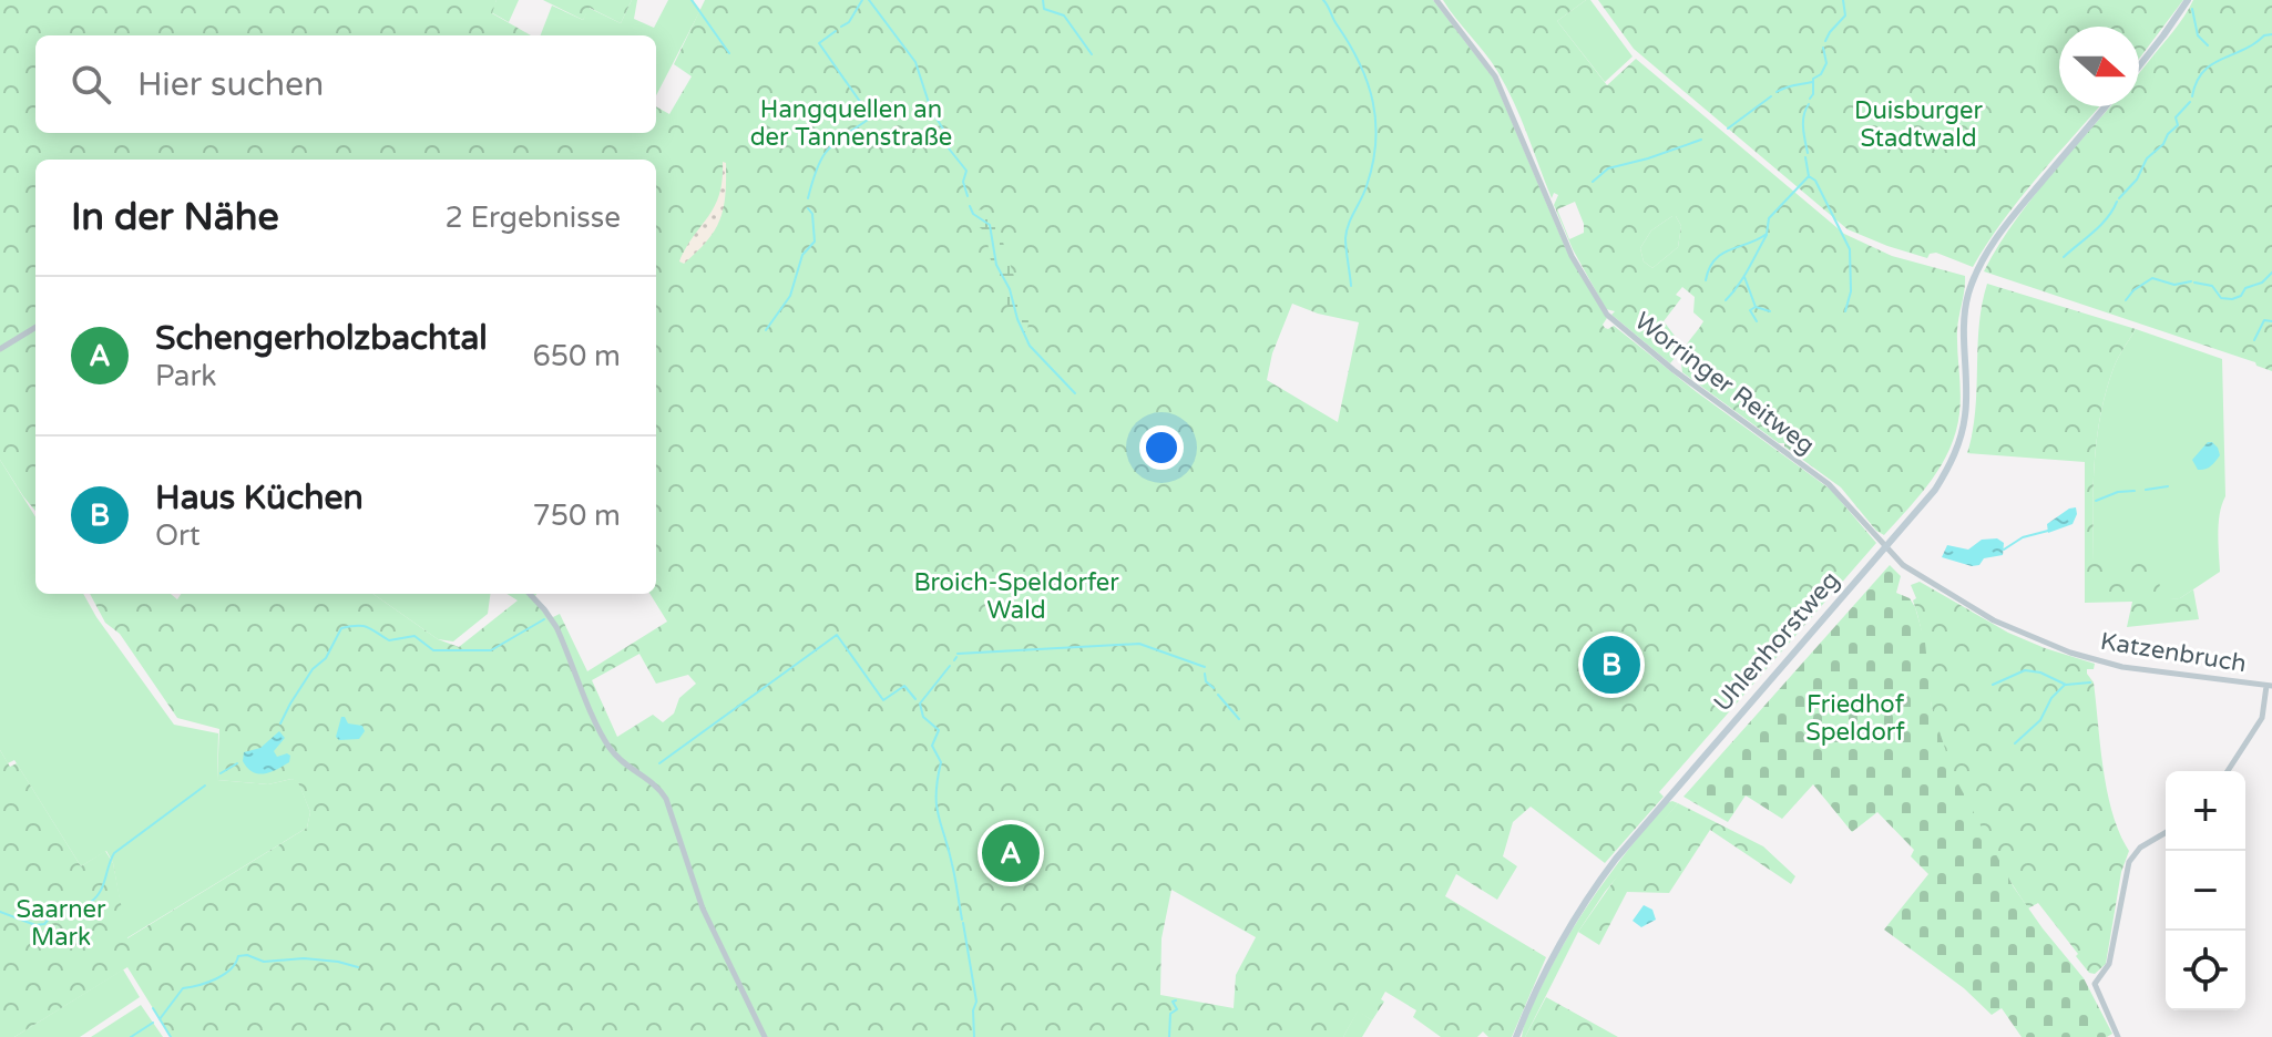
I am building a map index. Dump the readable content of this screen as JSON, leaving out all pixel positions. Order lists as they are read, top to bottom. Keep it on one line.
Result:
{"streets":{"main road":["Uhlenhorstweg"],"street":["Worringer Reitweg","Katzenbruch"]},"crossings":[["Worringer Reitweg","Uhlenhorstweg"],["Worringer Reitweg","Katzenbruch"],["Uhlenhorstweg","Katzenbruch"]],"parks":["Hangquellen an der Tannenstraße","Duisburger Stadtwald","Broich-Speldorfer Wald","Friedhof Speldorf","Saarner Mark"],"north":"right","page":{"search":"Hier suchen","heading":["In der Nähe","2 Ergebnisse"],"list":[{"mark":"A","name":"Schengerholzbachtal","note":"Park","value":"650 m"},{"mark":"B","name":"Haus Küchen","note":"Ort","value":"750 m"}],"pins":["B","A"],"map_buttons":["+","−"]}}
